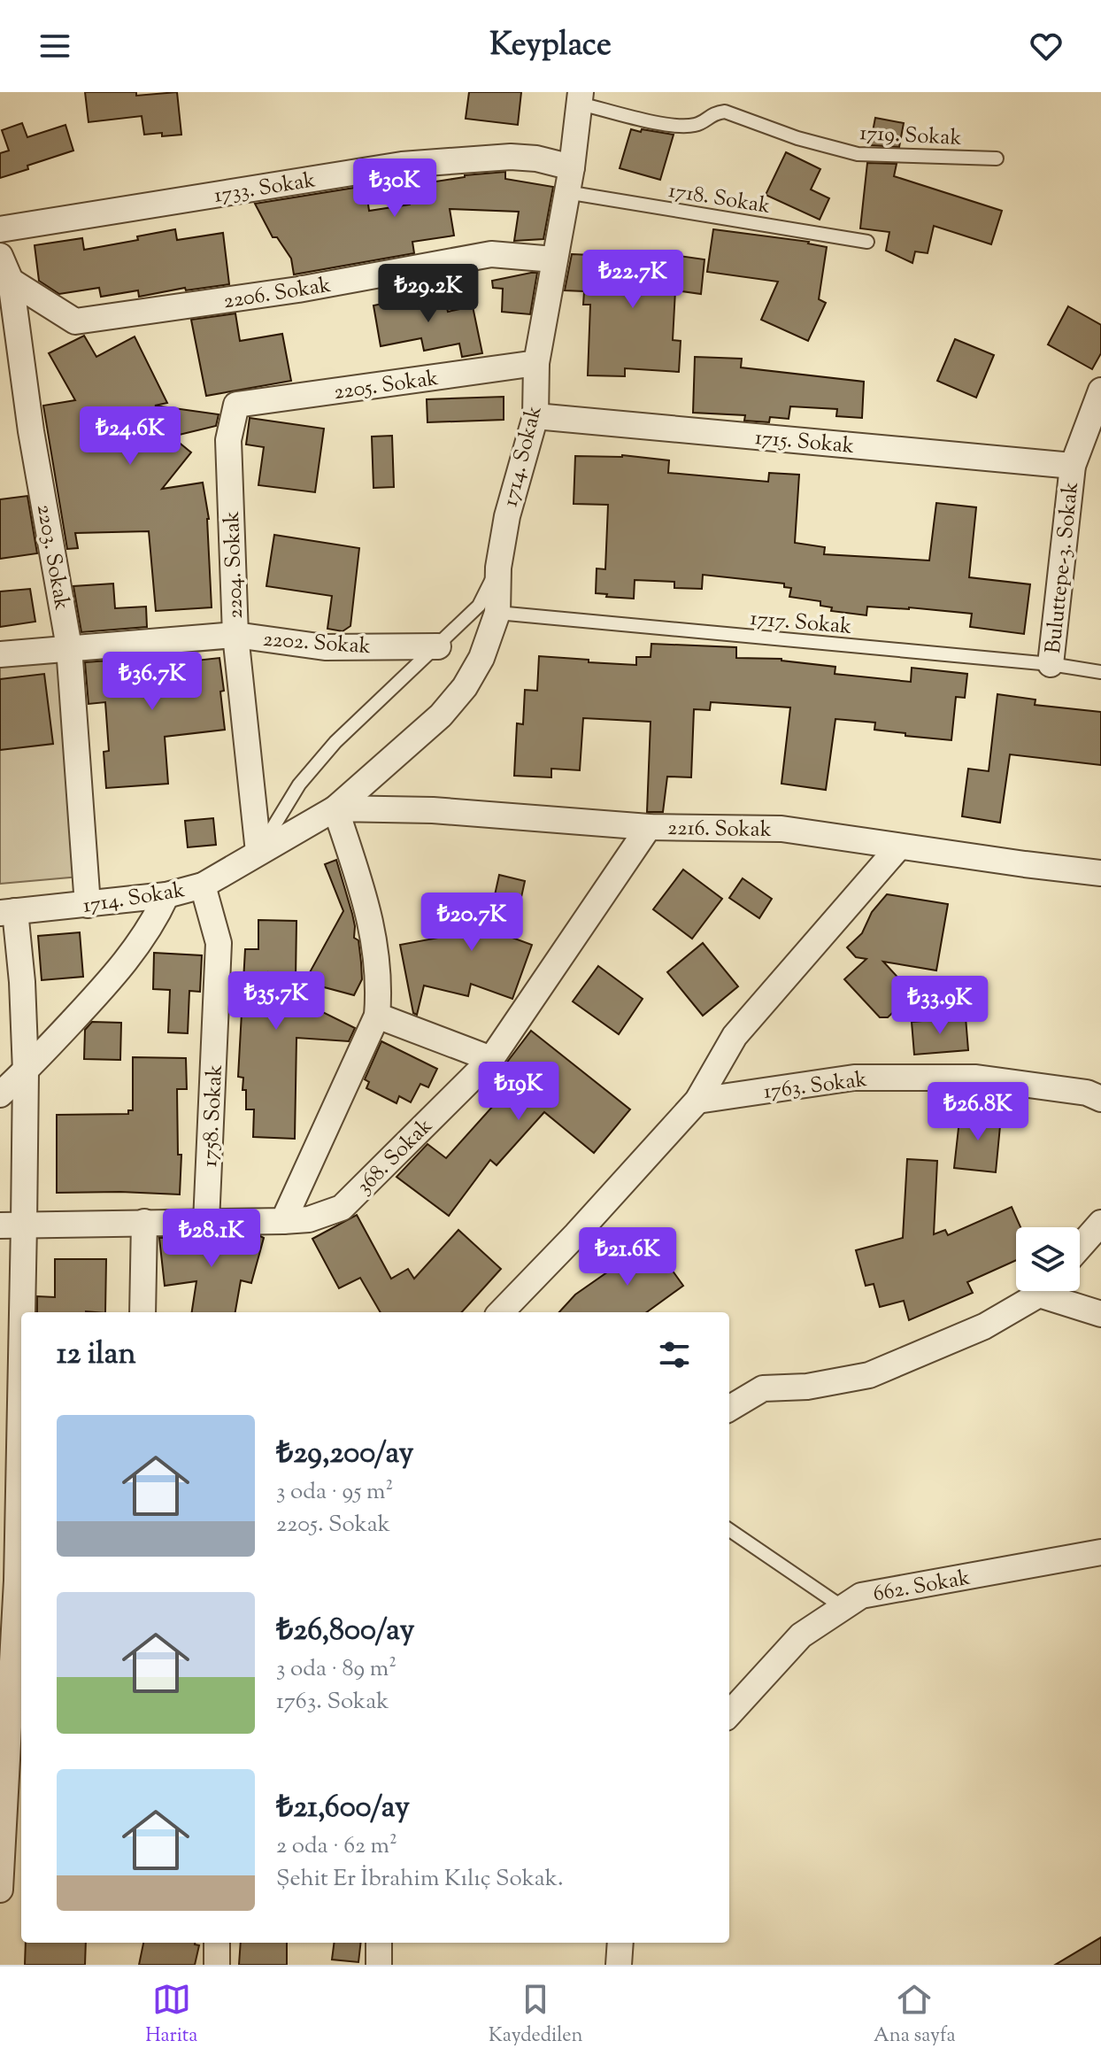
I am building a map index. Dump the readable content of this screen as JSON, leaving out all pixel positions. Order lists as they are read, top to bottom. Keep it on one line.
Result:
{"streets":{"street":["1733. Sokak","2206. Sokak","2205. Sokak","1715. Sokak","1714. Sokak","2203. Sokak","2204. Sokak","Buluttepe-3. Sokak","2202. Sokak","2216. Sokak","1763. Sokak","1758. Sokak","368. Sokak","662. Sokak"],"lane":["1719. Sokak","1718. Sokak","1717. Sokak"]},"crossings":[["1719. Sokak","1714. Sokak"],["1733. Sokak","1714. Sokak"],["1718. Sokak","1714. Sokak"],["2206. Sokak","1714. Sokak"],["2206. Sokak","2203. Sokak"],["2205. Sokak","1714. Sokak"],["2205. Sokak","2204. Sokak"],["1715. Sokak","1714. Sokak"],["1715. Sokak","Buluttepe-3. Sokak"],["1714. Sokak","2203. Sokak"],["1714. Sokak","2204. Sokak"],["1714. Sokak","1717. Sokak"],["1714. Sokak","2202. Sokak"],["1714. Sokak","2216. Sokak"],["1714. Sokak","1758. Sokak"],["2203. Sokak","2202. Sokak"],["2204. Sokak","2202. Sokak"],["Buluttepe-3. Sokak","1717. Sokak"],["2216. Sokak","368. Sokak"],["1758. Sokak","368. Sokak"]],"page":{"header":"Keyplace","price":["₺30K","₺22.7K","₺29.2K","₺24.6K","₺36.7K","₺20.7K","₺35.7K","₺33.9K","₺19K","₺26.8K","₺28.1K","₺21.6K"],"heading":"12 ilan","list":[{"name":"₺29,200/ay","note":"3 oda · 95 m² · 2205. Sokak"},{"name":"₺26,800/ay","note":"3 oda · 89 m² · 1763. Sokak"},{"name":"₺21,600/ay","note":"2 oda · 62 m² · Şehit Er İbrahim Kılıç Sokak."}],"tabs":["Harita","Kaydedilen","Ana sayfa"]}}
